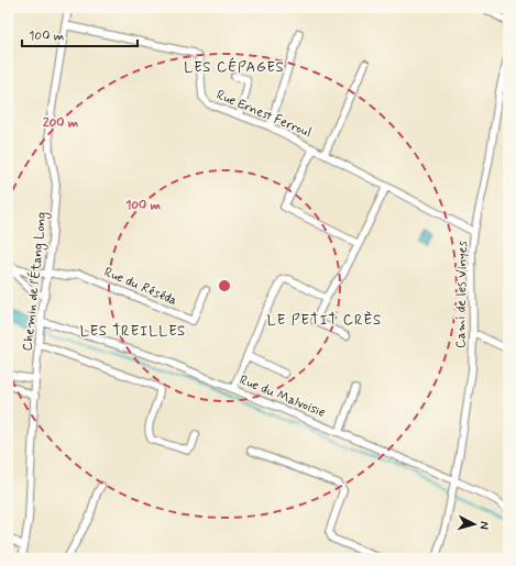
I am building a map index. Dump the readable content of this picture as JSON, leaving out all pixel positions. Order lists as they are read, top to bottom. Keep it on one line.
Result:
{"streets":{"street":["Rue Ernest Ferroul","Chemin de l'Étang Long","Rue du Réséda","Camí de les Vinyes","Rue du Malvoisie"]},"crossings":[["Rue Ernest Ferroul","Chemin de l'Étang Long"],["Rue Ernest Ferroul","Camí de les Vinyes"],["Chemin de l'Étang Long","Rue du Réséda"],["Chemin de l'Étang Long","Rue du Malvoisie"],["Camí de les Vinyes","Rue du Malvoisie"]],"districts":["LES CÉPAGES","LE PETIT CRÈS","LES TREILLES"],"scale_bar":"100 m","north":"right","rings":["200 m","100 m"]}
